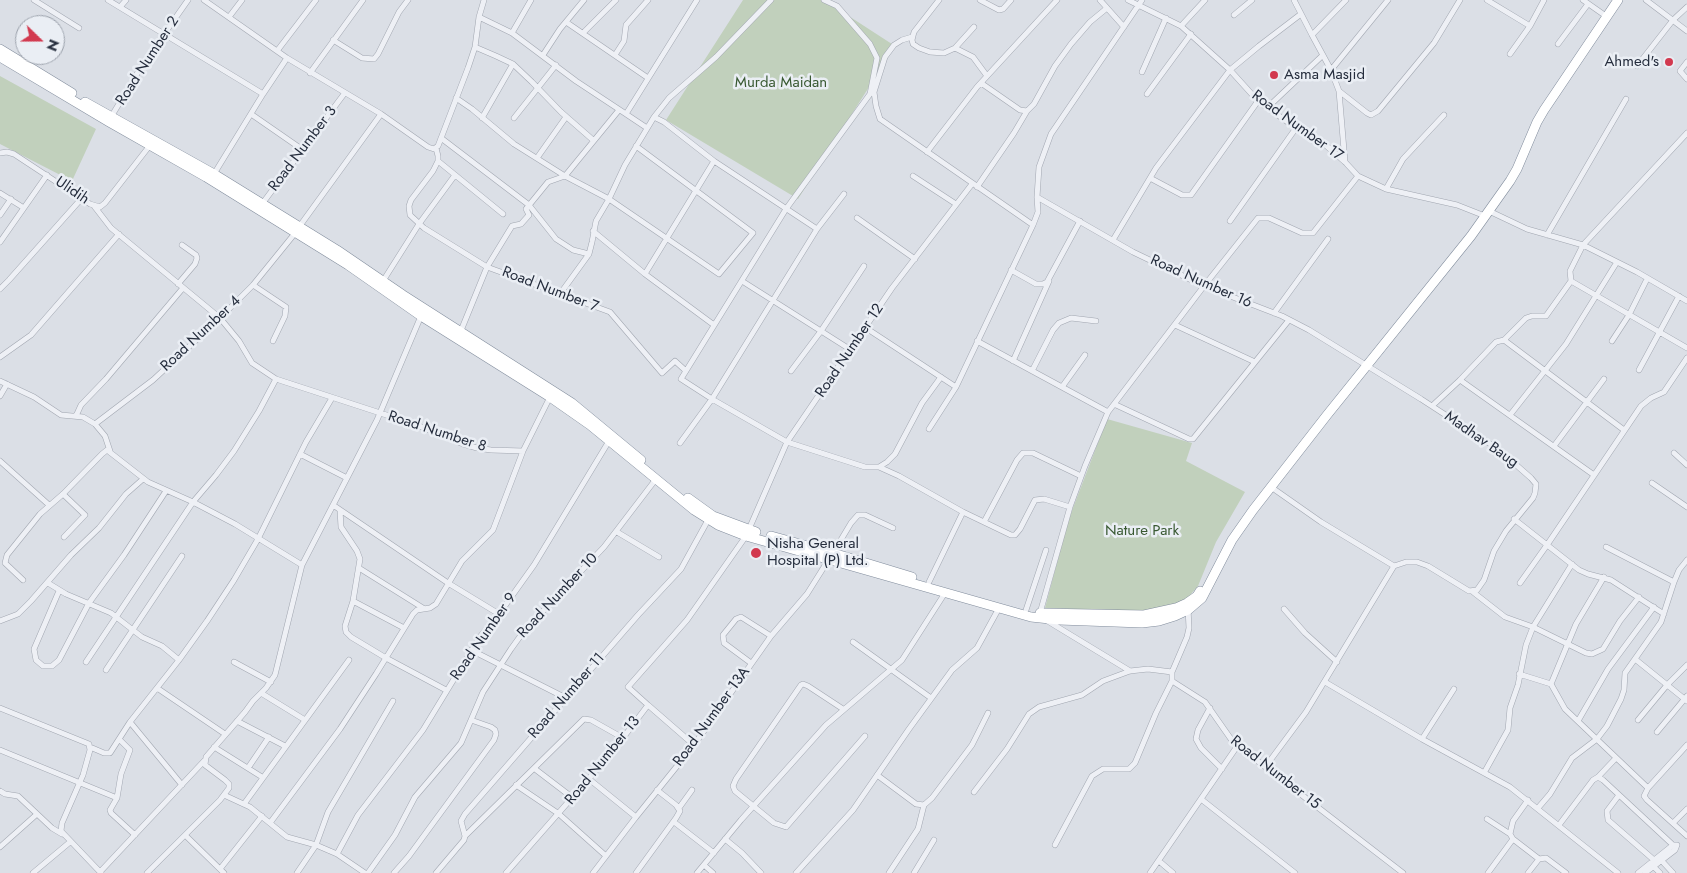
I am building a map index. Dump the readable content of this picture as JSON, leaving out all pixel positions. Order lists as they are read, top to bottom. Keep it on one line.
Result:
{"streets":{"street":["Road Number 2","Road Number 17","Road Number 3","Ulidih","Road Number 16","Road Number 7","Road Number 4","Road Number 12","Road Number 8","Madhav Baug","Road Number 10","Road Number 9","Road Number 11","Road Number 13A","Road Number 13","Road Number 15"]},"crossings":[["Ulidih","Road Number 8"],["Road Number 16","Madhav Baug"],["Road Number 4","Road Number 8"],["Road Number 12","Road Number 13"]],"parks":["Murda Maidan","Nature Park"],"places":["Ahmed's","Asma Masjid","Nisha General Hospital (P) Ltd."],"north":"right"}
